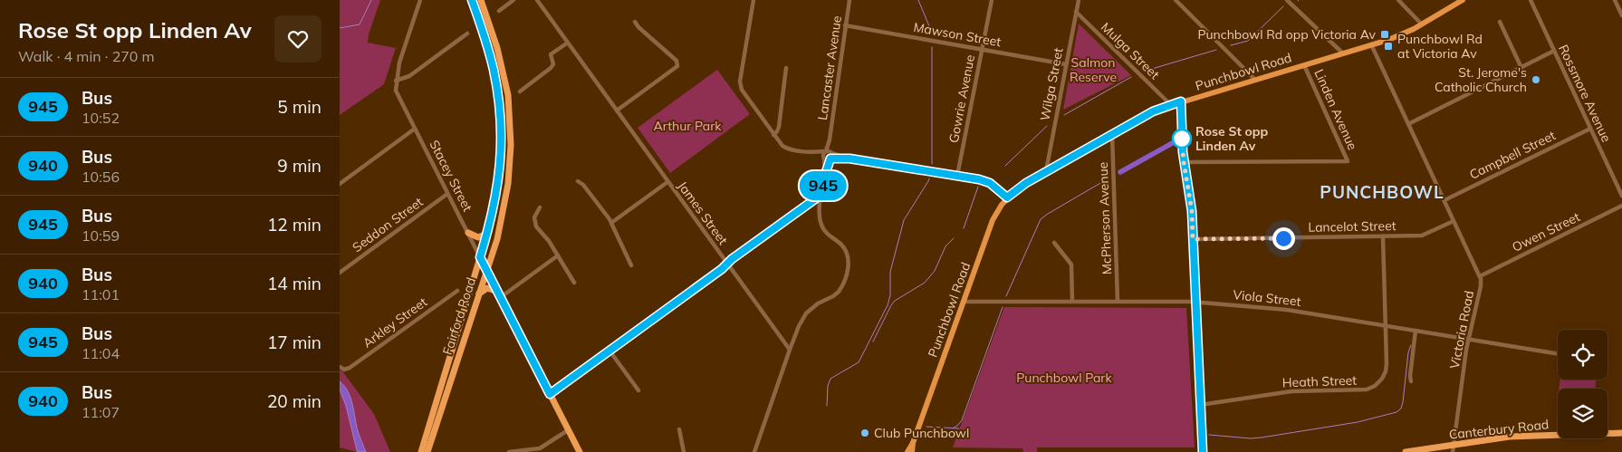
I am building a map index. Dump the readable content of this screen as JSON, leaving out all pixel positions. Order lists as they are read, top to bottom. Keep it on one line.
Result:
{"streets":{"highway":["Stacey Street","Fairford Road","Canterbury Road"],"main road":["Punchbowl Road"],"street":["Mawson Street","Mulga Street","Lancaster Avenue","Wilga Street","Rossmore Avenue","Gowrie Avenue","Linden Avenue","Campbell Street","James Street","McPherson Avenue","Seddon Street","Lancelot Street","Owen Street","Viola Street","Arkley Street","Victoria Road","Heath Street"]},"crossings":[["Mawson Street","Lancaster Avenue"],["Mawson Street","Wilga Street"],["Mawson Street","Gowrie Avenue"],["Mulga Street","Punchbowl Road"],["Mulga Street","Wilga Street"],["Punchbowl Road","Wilga Street"],["Punchbowl Road","Linden Avenue"],["Punchbowl Road","McPherson Avenue"],["Punchbowl Road","Viola Street"],["Punchbowl Road","Victoria Road"],["Rossmore Avenue","Campbell Street"],["Campbell Street","Victoria Road"],["Stacey Street","Seddon Street"],["Stacey Street","Fairford Road"],["McPherson Avenue","Viola Street"],["Lancelot Street","Victoria Road"],["Lancelot Street","Heath Street"],["Owen Street","Victoria Road"],["Viola Street","Victoria Road"],["Viola Street","Heath Street"],["Victoria Road","Canterbury Road"]],"districts":["PUNCHBOWL"],"parks":["Salmon Reserve","Arthur Park","Punchbowl Park"],"places":{"transit":["Punchbowl Rd opp Victoria Av","Punchbowl Rd at Victoria Av"],"other":["St. Jerome's Catholic Church","Rose St opp Linden Av","Club Punchbowl"]},"lines":["bus line 945"],"page":{"heading":["Rose St opp Linden Av","Walk · 4 min · 270 m"],"on_map":"945","list":[{"mark":"945","name":"Bus","note":"10:52","value":"5 min"},{"mark":"940","name":"Bus","note":"10:56","value":"9 min"},{"mark":"945","name":"Bus","note":"10:59","value":"12 min"},{"mark":"940","name":"Bus","note":"11:01","value":"14 min"},{"mark":"945","name":"Bus","note":"11:04","value":"17 min"},{"mark":"940","name":"Bus","note":"11:07","value":"20 min"}]}}
